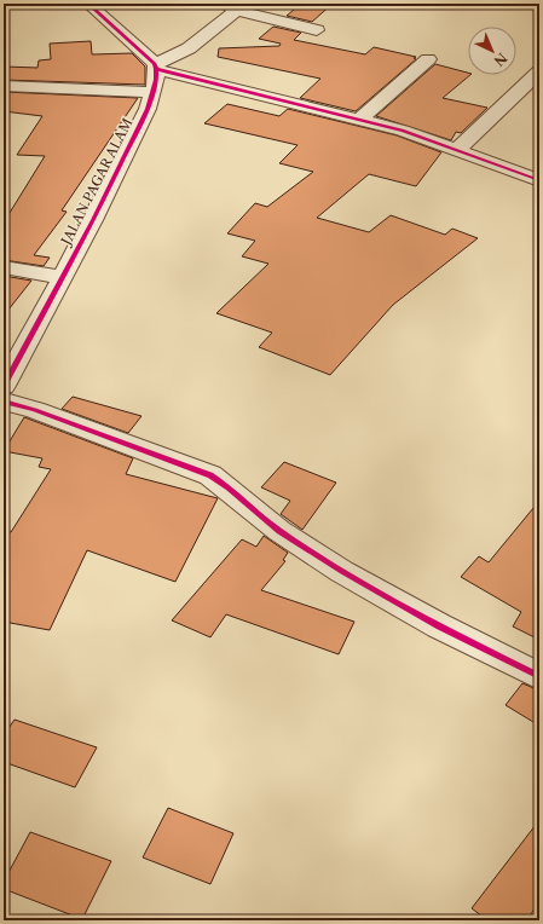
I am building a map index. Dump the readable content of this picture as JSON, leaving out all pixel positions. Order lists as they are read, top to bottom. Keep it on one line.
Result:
{"streets":{"street":["JALAN PAGAR ALAM"]},"north":"bottom right"}
